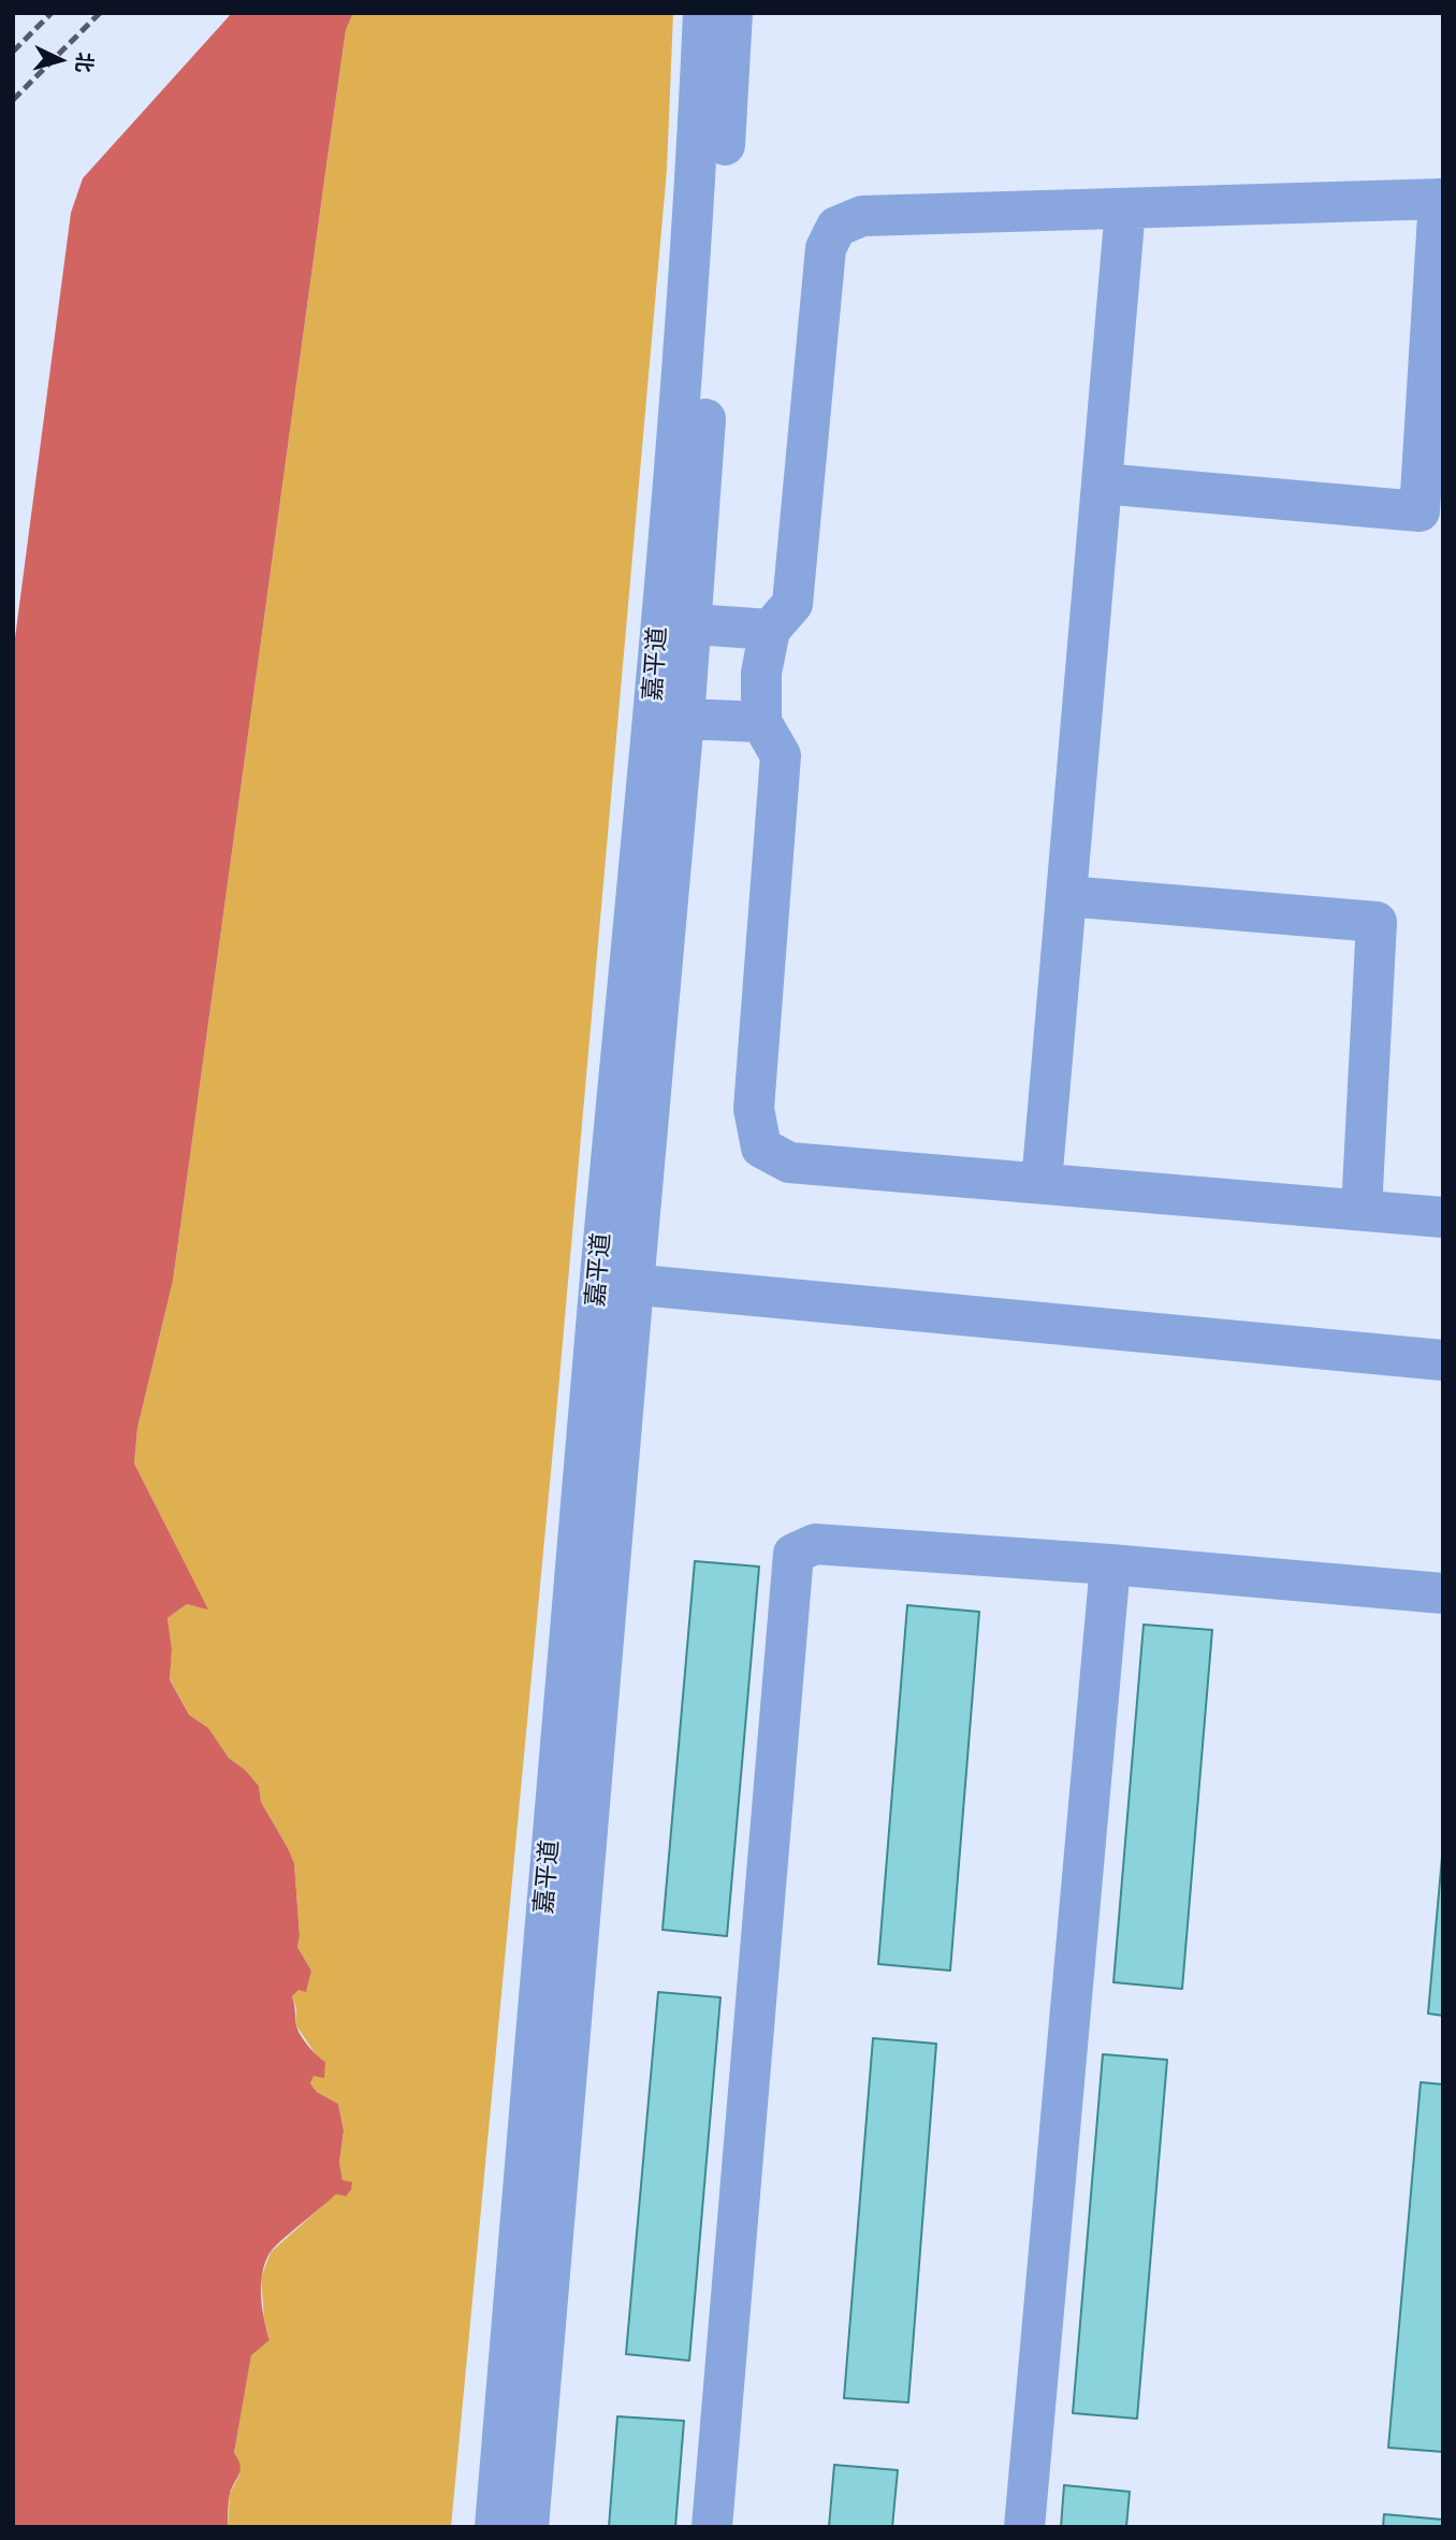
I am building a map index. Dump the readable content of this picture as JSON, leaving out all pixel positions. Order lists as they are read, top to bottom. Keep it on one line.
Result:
{"streets":{"street":["嘉平道"]},"north":"right"}
